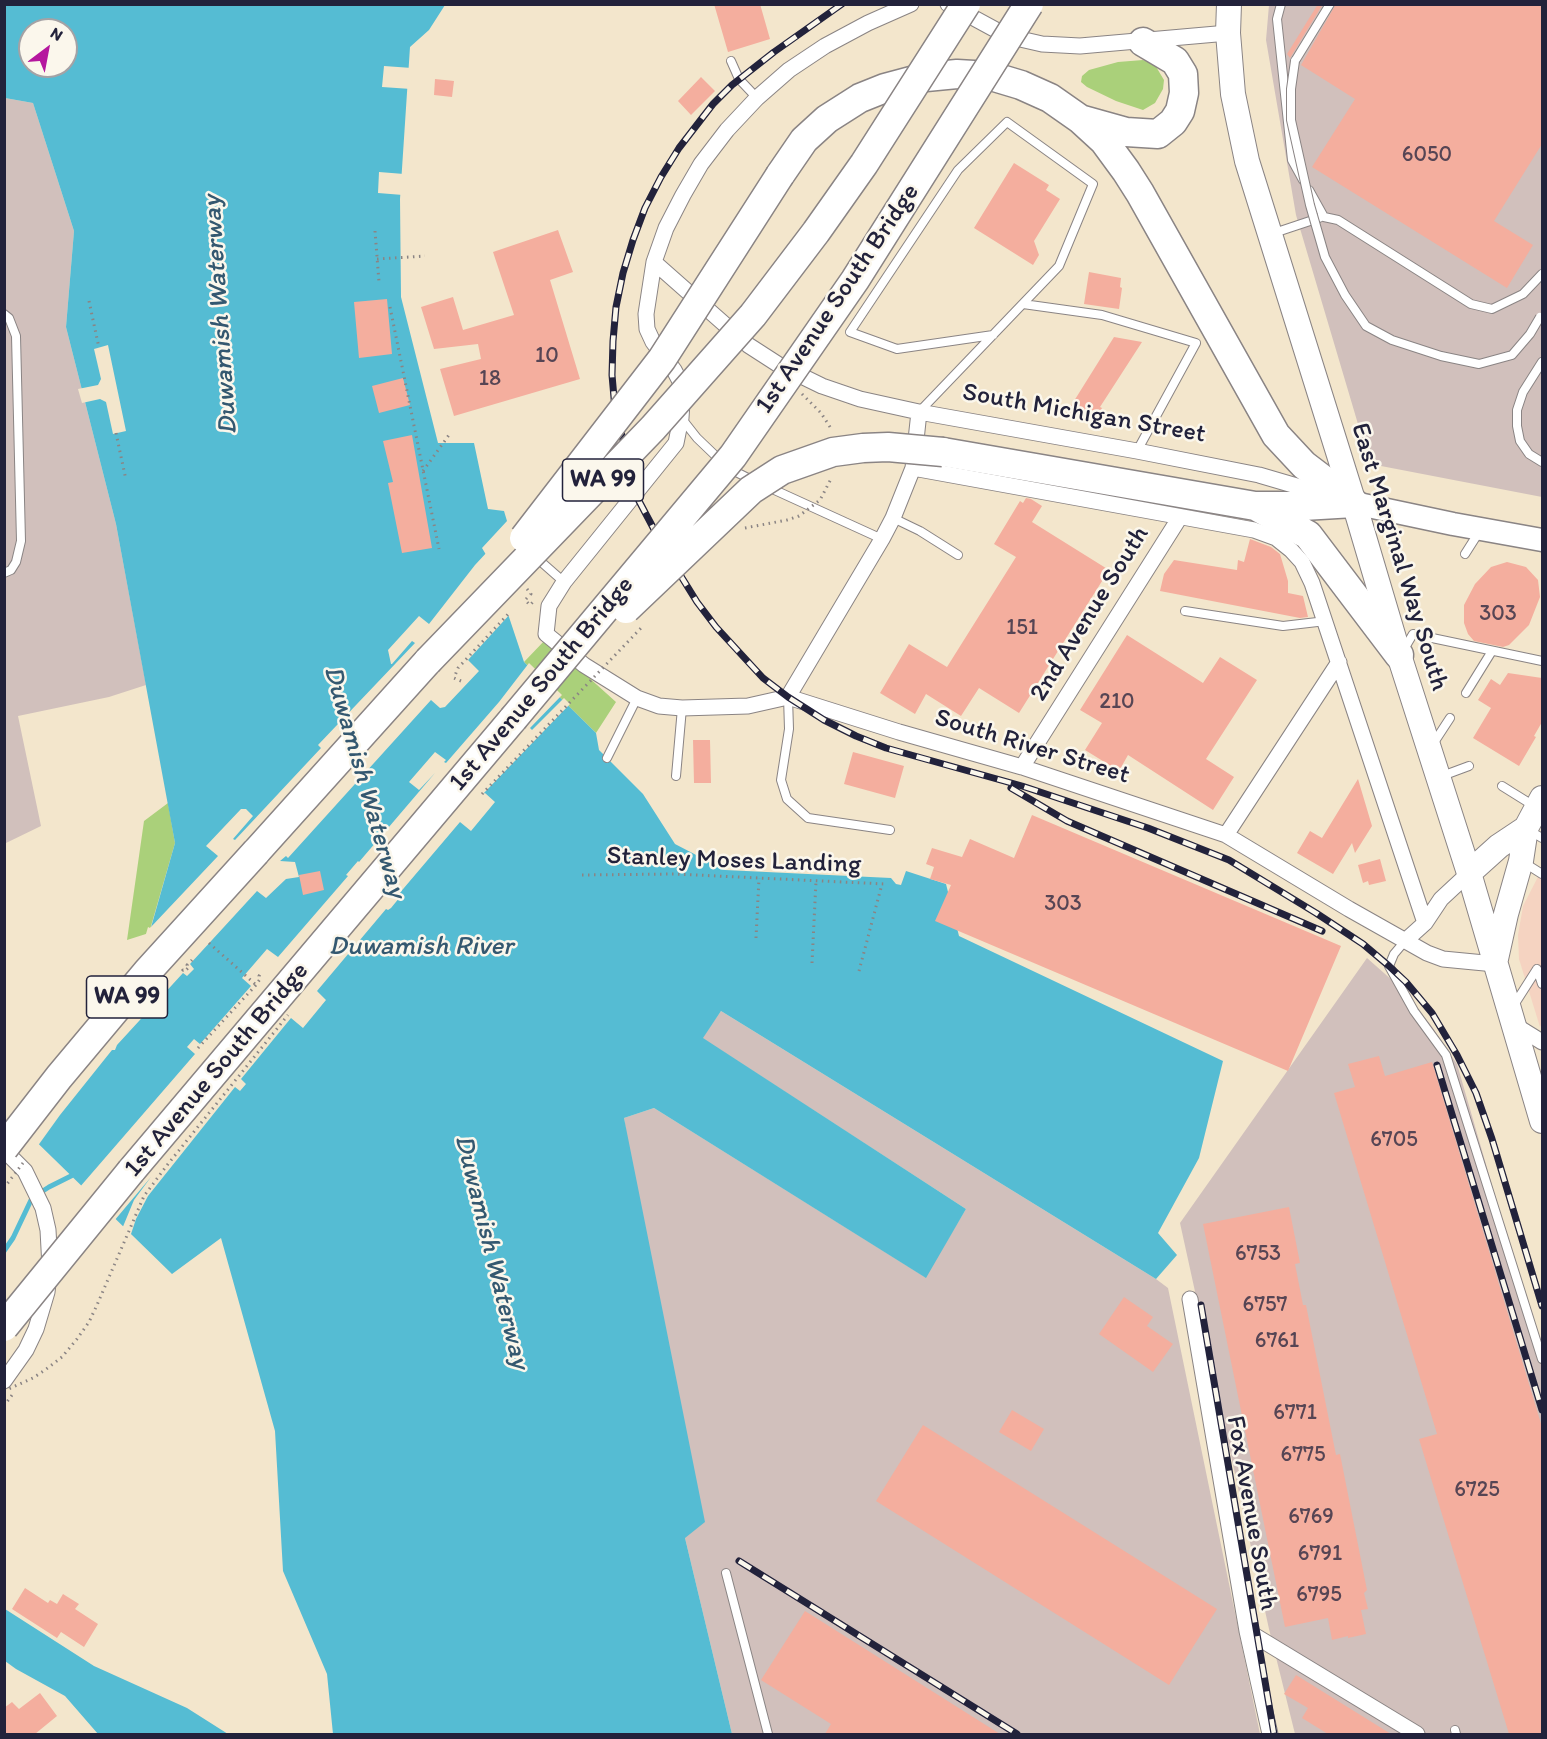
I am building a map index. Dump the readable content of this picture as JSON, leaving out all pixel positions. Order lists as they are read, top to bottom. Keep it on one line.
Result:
{"streets":{"highway":["1st Avenue South Bridge","WA 99"],"main road":["South Michigan Street","East Marginal Way South"],"street":["2nd Avenue South","South River Street","Fox Avenue South"],"path":["Stanley Moses Landing"]},"crossings":[["South Michigan Street","East Marginal Way South"],["East Marginal Way South","South River Street"],["2nd Avenue South","South River Street"]],"water":["Duwamish Waterway","Duwamish River"],"house_numbers":["6050","10","18","303","151","210","303","6705","6753","6757","6761","6771","6775","6725","6769","6791","6795"],"north":"top right"}
